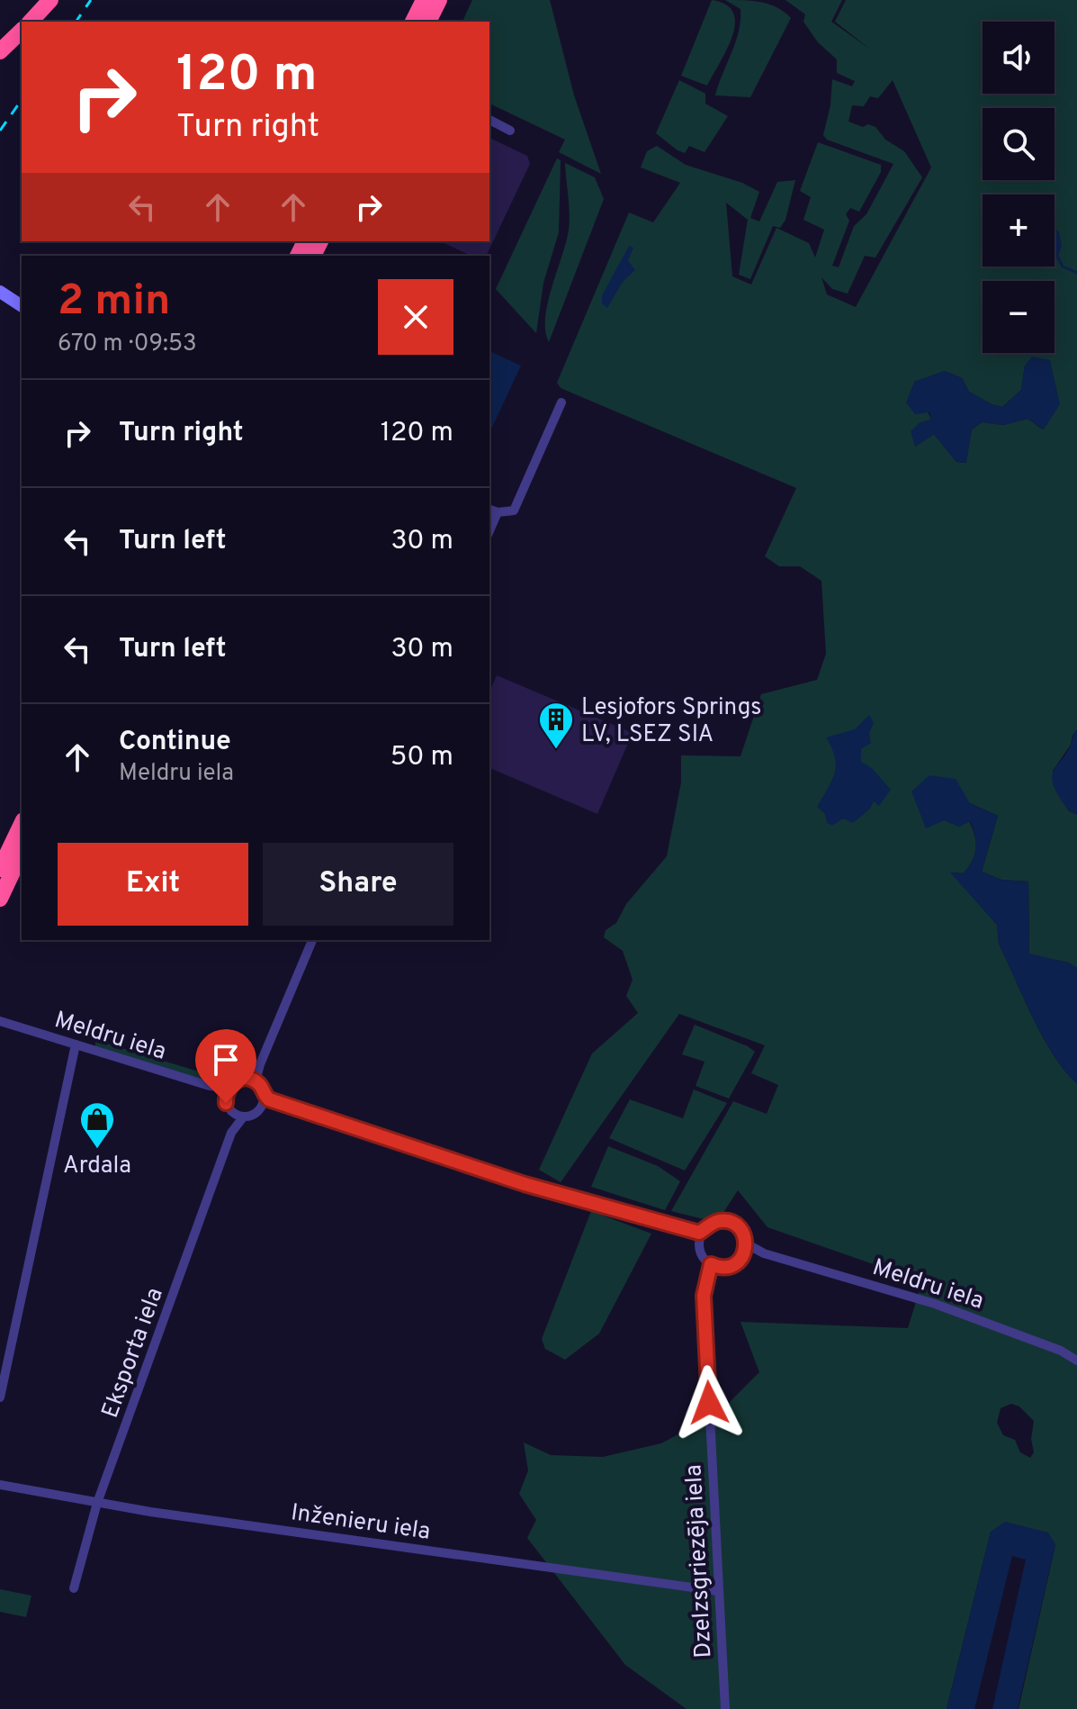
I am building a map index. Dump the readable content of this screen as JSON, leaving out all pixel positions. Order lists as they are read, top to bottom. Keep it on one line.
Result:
{"streets":{"street":["Meldru iela","Eksporta iela","Inženieru iela","Dzelzsgriezēja iela"]},"crossings":[["Meldru iela","Eksporta iela"],["Meldru iela","Dzelzsgriezēja iela"],["Eksporta iela","Inženieru iela"],["Inženieru iela","Dzelzsgriezēja iela"]],"places":{"building":["Lesjofors Springs LV, LSEZ SIA"],"shop":["Ardala"]},"page":{"map_buttons":["+","−"],"turn":["120 m","Turn right"],"heading":["2 min","670 m · 09:53"],"list":[{"name":"Turn right","value":"120 m"},{"name":"Turn left","value":"30 m"},{"name":"Turn left","value":"30 m"},{"name":"Continue","note":"Meldru iela","value":"50 m"}],"buttons":["Exit","Share"]}}
